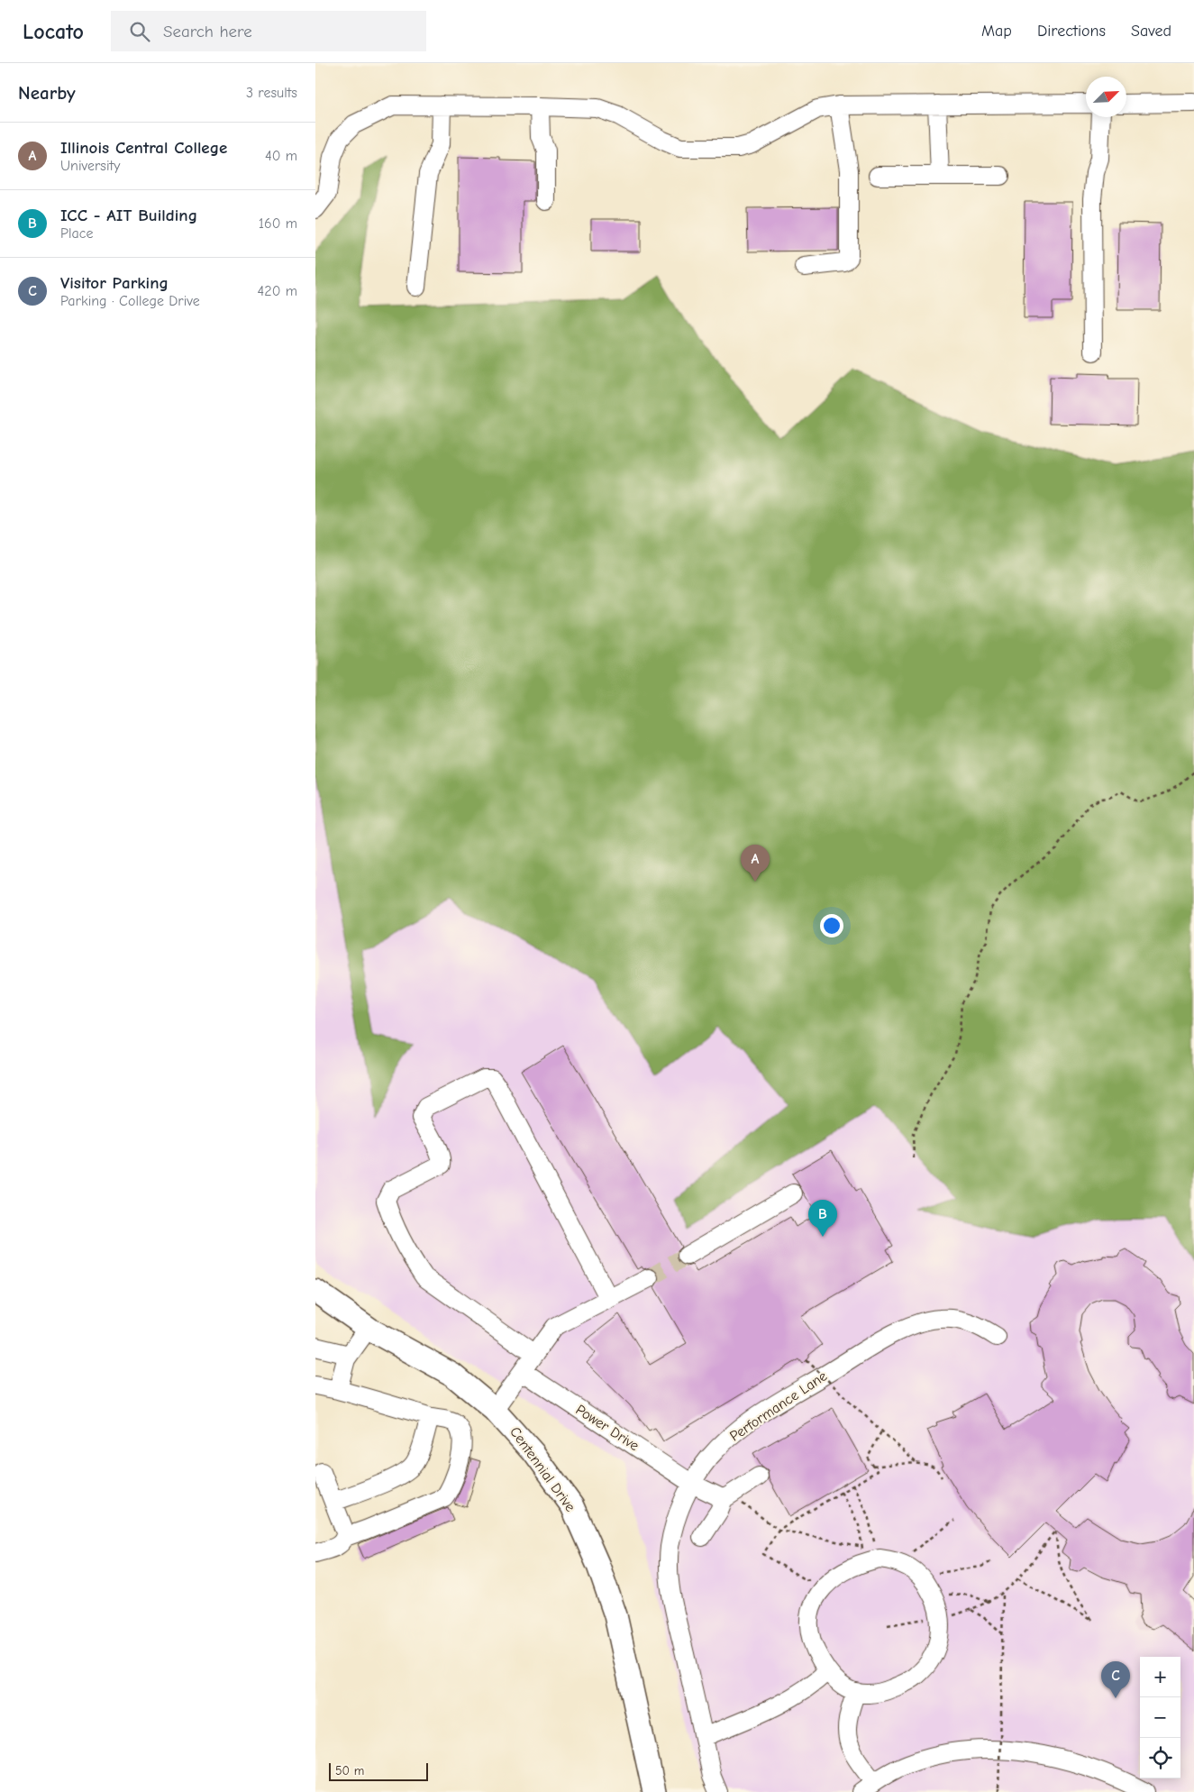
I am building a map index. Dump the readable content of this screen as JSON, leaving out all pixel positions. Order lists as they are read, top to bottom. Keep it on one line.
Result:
{"streets":{"main road":["Centennial Drive"],"street":["Performance Lane","Power Drive"]},"crossings":[["Performance Lane","Power Drive"]],"scale_bar":"50 m","north":"top right","page":{"header":"Locato","search":"Search here","nav":["Map","Directions","Saved"],"heading":["Nearby","3 results"],"list":[{"mark":"A","name":"Illinois Central College","note":"University","value":"40 m"},{"mark":"B","name":"ICC - AIT Building","note":"Place","value":"160 m"},{"mark":"C","name":"Visitor Parking","note":"Parking · College Drive","value":"420 m"}],"pins":["A","B","C"],"map_buttons":["+","−"],"scale":"50 m"}}
